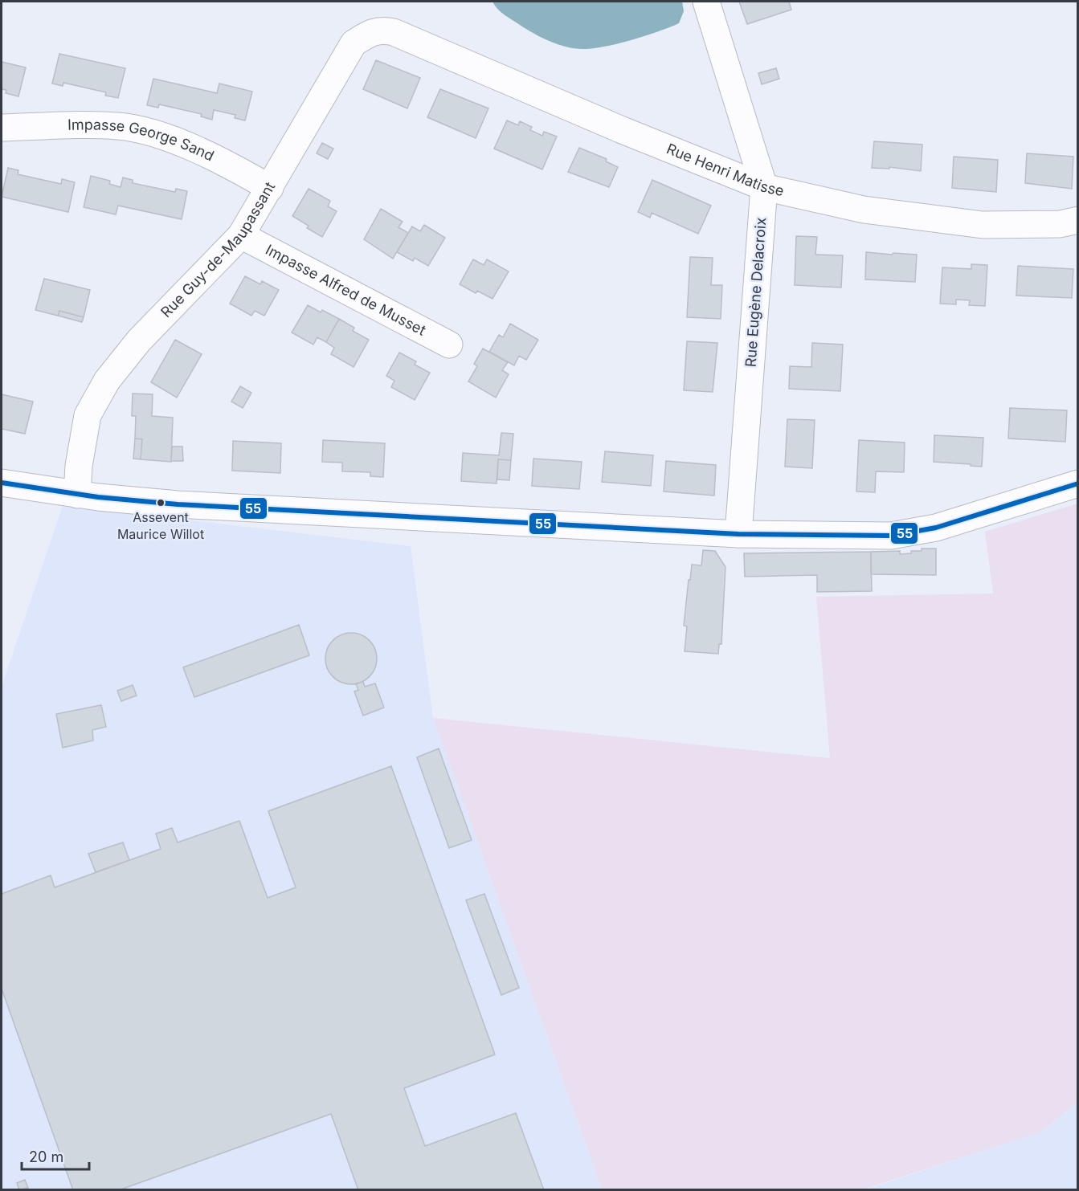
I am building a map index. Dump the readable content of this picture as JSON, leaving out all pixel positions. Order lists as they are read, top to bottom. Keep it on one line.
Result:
{"streets":{"street":["Impasse George Sand","Rue Henri Matisse","Rue Guy-de-Maupassant","Impasse Alfred de Musset","Rue Eugène Delacroix"]},"crossings":[["Impasse George Sand","Rue Guy-de-Maupassant"],["Rue Henri Matisse","Rue Guy-de-Maupassant"],["Rue Henri Matisse","Rue Eugène Delacroix"],["Rue Guy-de-Maupassant","Impasse Alfred de Musset"]],"places":["Assevent Maurice Willot"],"lines":["transit line 55"],"scale_bar":"20 m"}
